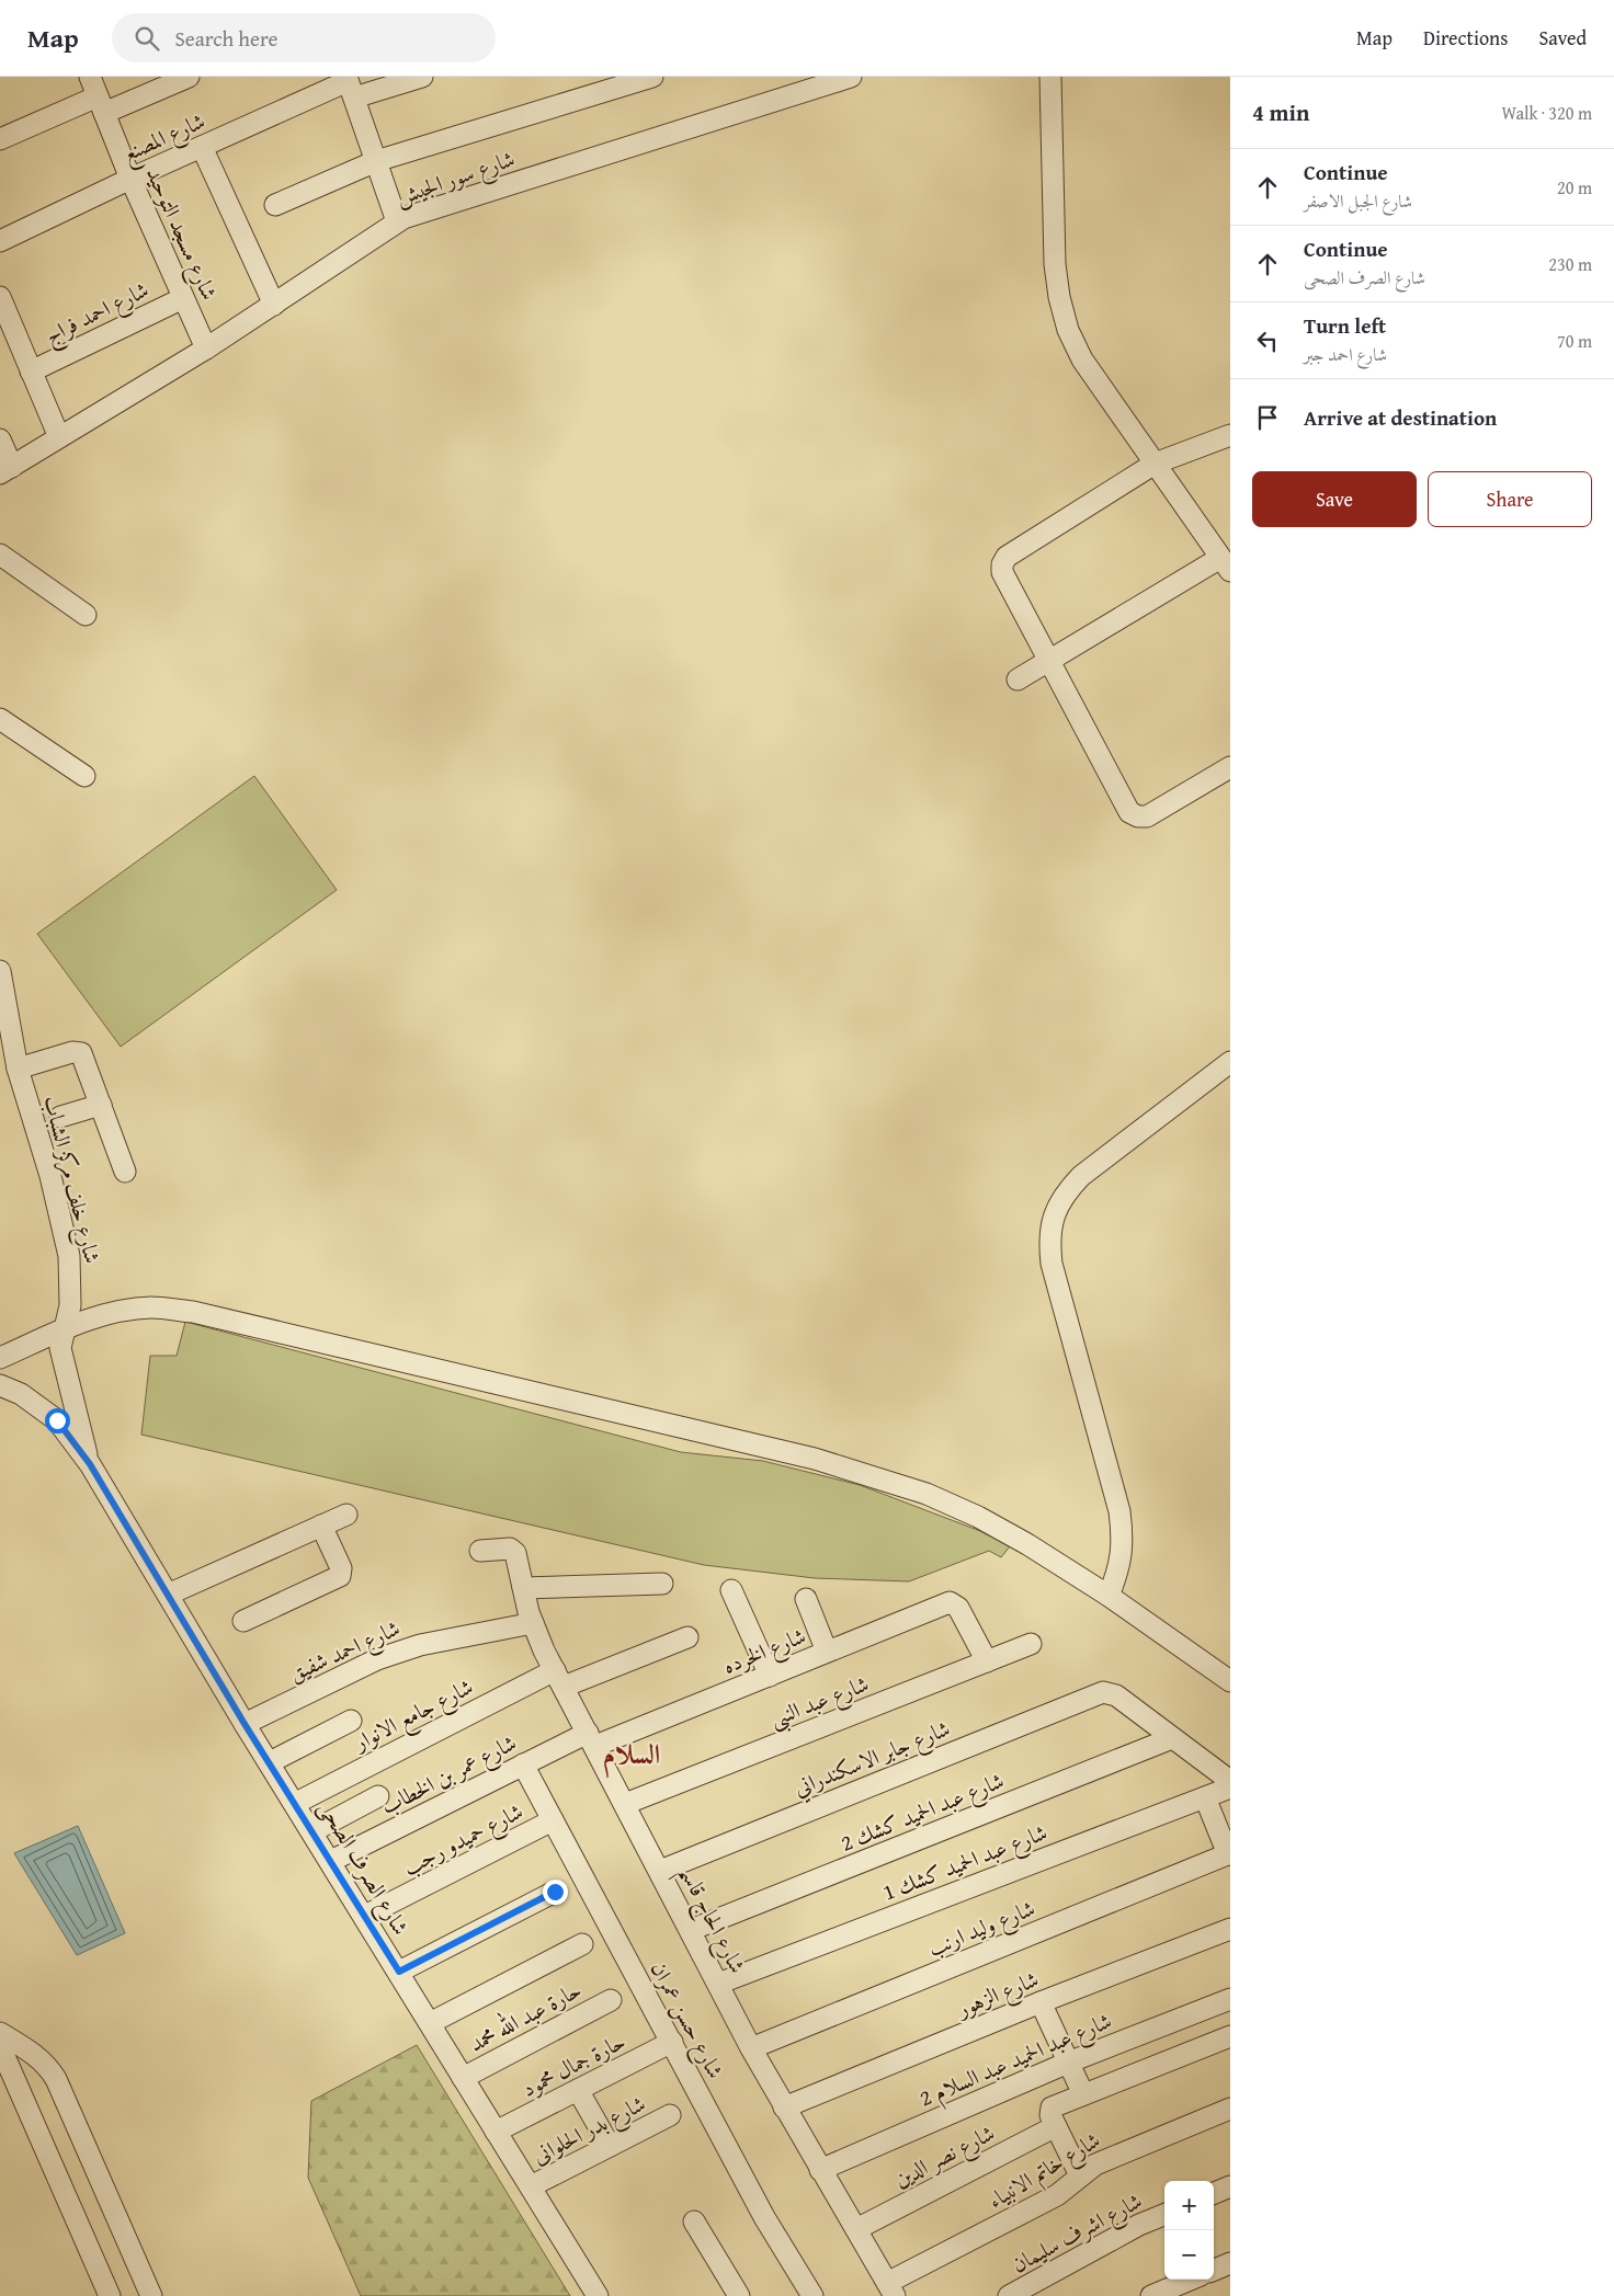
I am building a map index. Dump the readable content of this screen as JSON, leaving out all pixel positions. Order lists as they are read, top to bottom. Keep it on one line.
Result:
{"streets":{"street":["شارع المصنع","شارع سور الجيش","شارع مسجد التوحيد","شارع احمد فراج","شارع خلف مركز الشباب","شارع احمد شفيق","شارع الخرده","شارع عبد النبى","شارع جامع الانوار","شارع جابر الاسكندراني","شارع عمر بن الخطاب","شارع عبد الحميد كشك 2","شارع حميدو رجب","شارع عبد الحميد كشك 1","شارع الصرف الصحى","شارع الحاج قاسم","شارع وليد ارنب","شارع الزهور","حارة عبد الله محمد","شارع حسن عمران","شارع عبد الحميد عبد السلام 2","حارة جمال محمود","شارع بدر الحلوانى","شارع نصر الدين","شارع خاتم الانبياء","شارع اشرف سليمان"]},"crossings":[["شارع المصنع","شارع مسجد التوحيد"],["شارع سور الجيش","شارع مسجد التوحيد"],["شارع مسجد التوحيد","شارع احمد فراج"],["شارع خلف مركز الشباب","شارع الصرف الصحى"],["شارع احمد شفيق","شارع الصرف الصحى"],["شارع احمد شفيق","شارع الحاج قاسم"],["شارع الخرده","شارع عبد النبى"],["شارع الخرده","شارع عمر بن الخطاب"],["شارع الخرده","شارع الحاج قاسم"],["شارع عبد النبى","شارع الحاج قاسم"],["شارع جامع الانوار","شارع الصرف الصحى"],["شارع جامع الانوار","شارع الحاج قاسم"],["شارع جابر الاسكندراني","شارع عبد الحميد كشك 2"],["شارع جابر الاسكندراني","شارع الحاج قاسم"],["شارع عمر بن الخطاب","شارع الصرف الصحى"],["شارع عمر بن الخطاب","شارع الحاج قاسم"],["شارع عمر بن الخطاب","شارع حسن عمران"],["شارع عبد الحميد كشك 2","شارع الحاج قاسم"],["شارع حميدو رجب","شارع الصرف الصحى"],["شارع حميدو رجب","شارع حسن عمران"],["شارع عبد الحميد كشك 1","شارع الحاج قاسم"],["شارع الصرف الصحى","حارة عبد الله محمد"],["شارع الصرف الصحى","حارة جمال محمود"],["شارع الصرف الصحى","شارع بدر الحلوانى"],["شارع الحاج قاسم","شارع وليد ارنب"],["شارع الحاج قاسم","شارع الزهور"],["شارع الحاج قاسم","شارع عبد الحميد عبد السلام 2"],["شارع الحاج قاسم","شارع نصر الدين"],["شارع الحاج قاسم","شارع خاتم الانبياء"],["شارع حسن عمران","حارة جمال محمود"]],"districts":["السلام"],"page":{"header":"Map","search":"Search here","nav":["Map","Directions","Saved"],"heading":["4 min","Walk · 320 m"],"list":[["Continue","شارع الجبل الاصفر","20 m"],["Continue","شارع الصرف الصحى","230 m"],["Turn left","شارع احمد جبر","70 m"],"Arrive at destination"],"buttons":["Save","Share"],"map_buttons":["+","−"]}}
